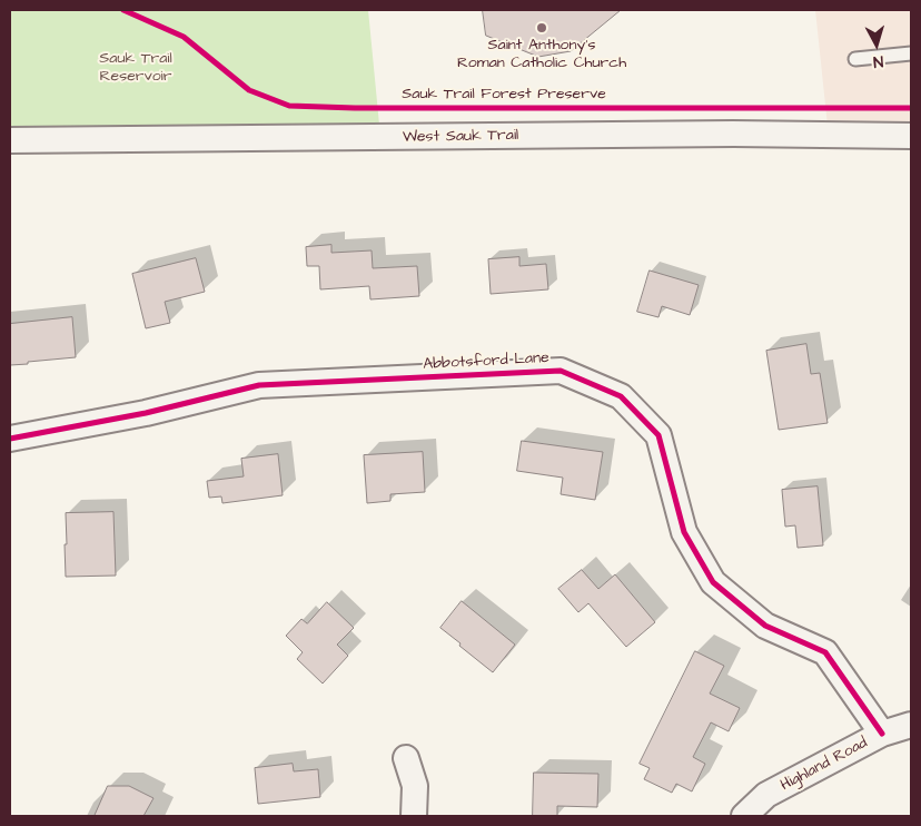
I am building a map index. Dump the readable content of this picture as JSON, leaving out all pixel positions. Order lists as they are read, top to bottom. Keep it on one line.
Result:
{"streets":{"street":["West Sauk Trail","Abbotsford Lane","Highland Road"],"cycle path":["Sauk Trail Forest Preserve"]},"crossings":[["Abbotsford Lane","Highland Road"]],"parks":["Sauk Trail Reservoir"],"places":["Saint Anthony's Roman Catholic Church"],"north":"bottom"}
